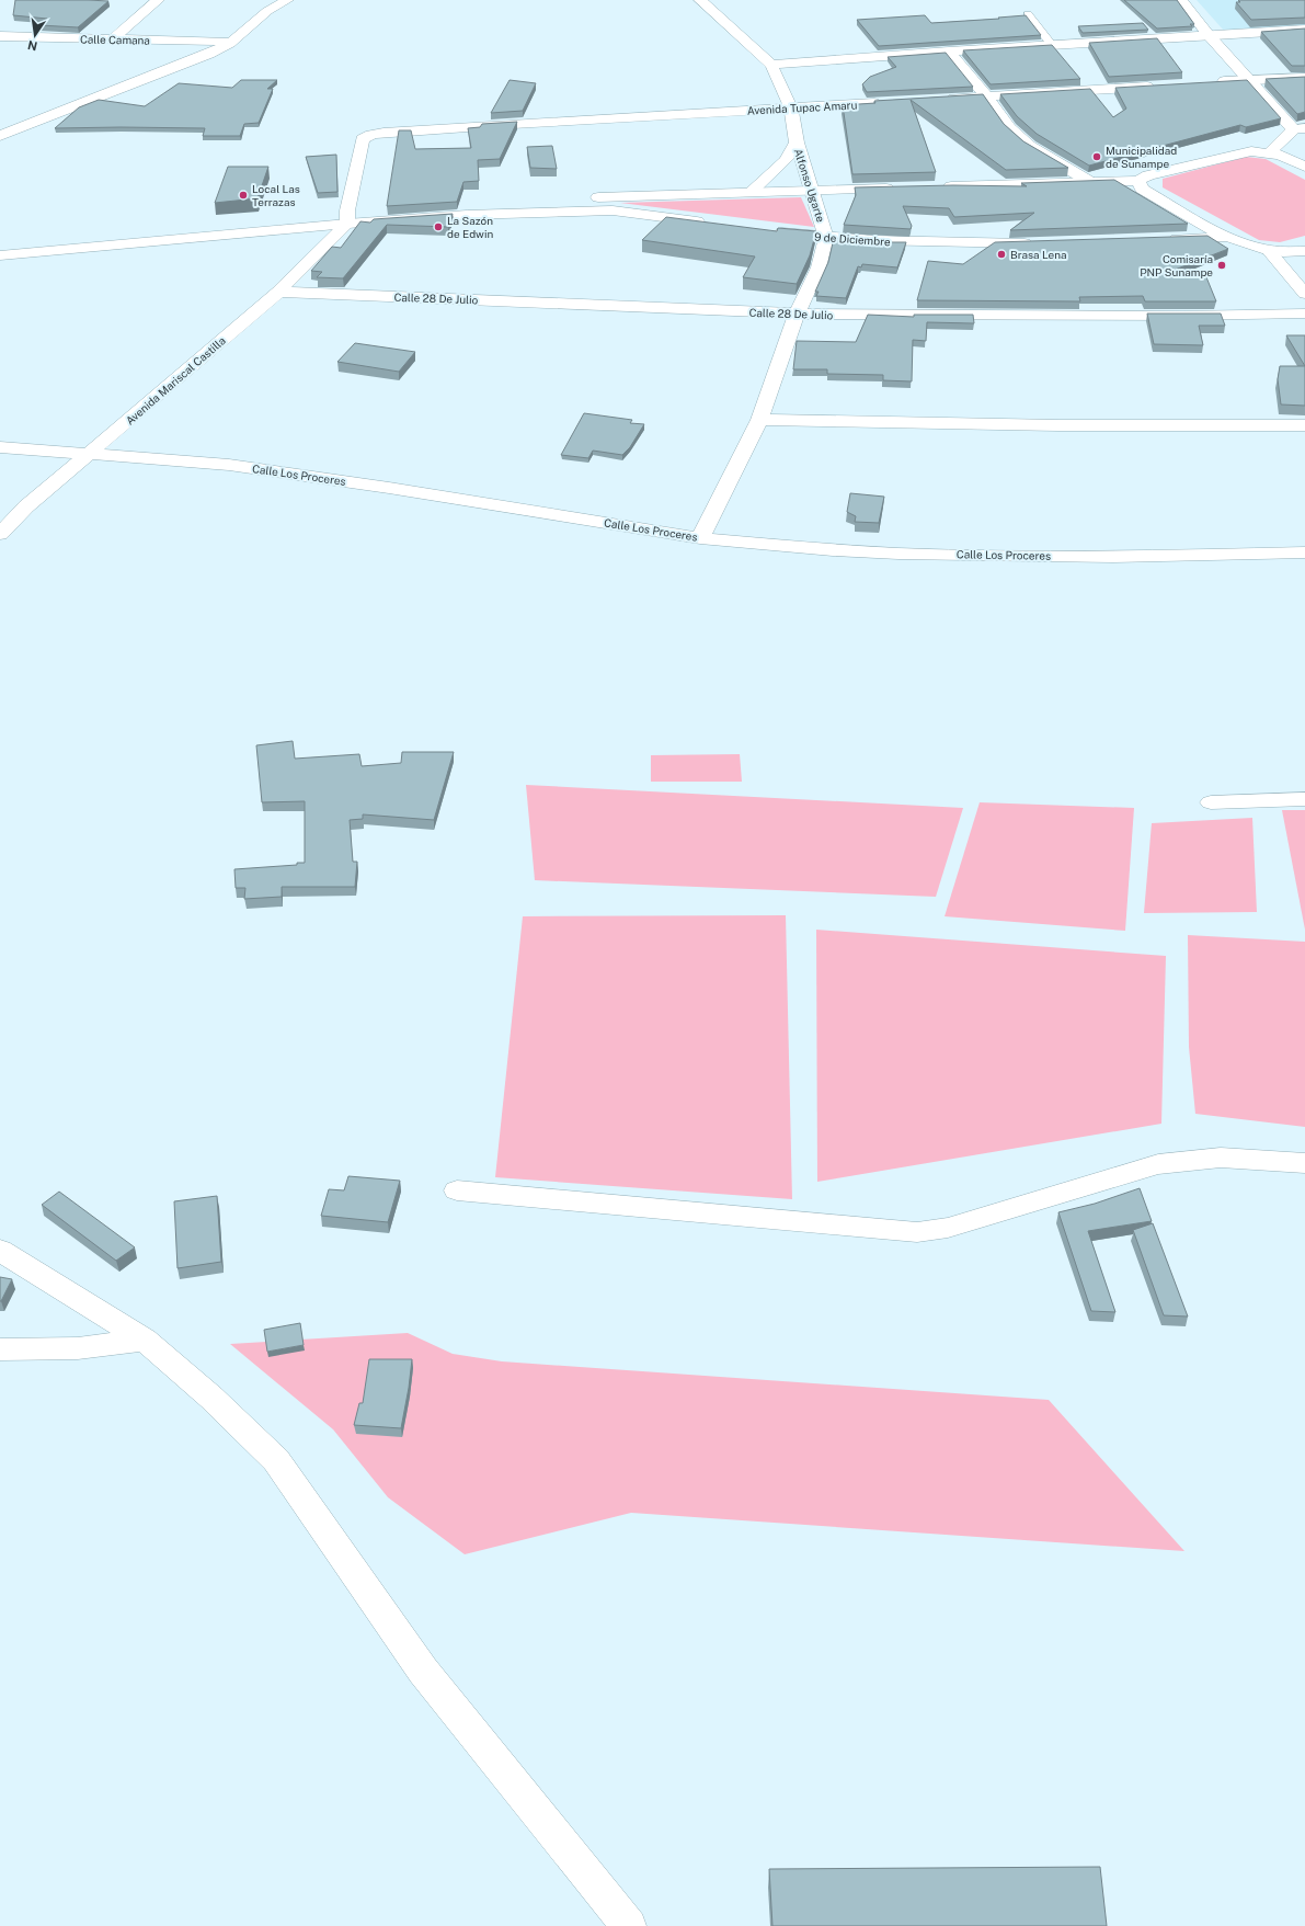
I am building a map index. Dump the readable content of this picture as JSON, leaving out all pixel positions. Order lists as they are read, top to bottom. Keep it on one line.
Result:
{"streets":{"street":["Calle Camana","Avenida Tupac Amaru","Alfonso Ugarte","9 de Diciembre","Calle 28 De Julio","Avenida Mariscal Castilla","Calle Los Proceres"]},"crossings":[["Avenida Tupac Amaru","Alfonso Ugarte"],["Avenida Tupac Amaru","Avenida Mariscal Castilla"],["Alfonso Ugarte","9 de Diciembre"],["Alfonso Ugarte","Calle 28 De Julio"],["Alfonso Ugarte","Calle Los Proceres"],["Calle 28 De Julio","Avenida Mariscal Castilla"],["Avenida Mariscal Castilla","Calle Los Proceres"]],"places":["Municipalidad de Sunampe","Local Las Terrazas","La Sazón de Edwin","Brasa Lena","Comisaría PNP Sunampe"],"north":"bottom"}
